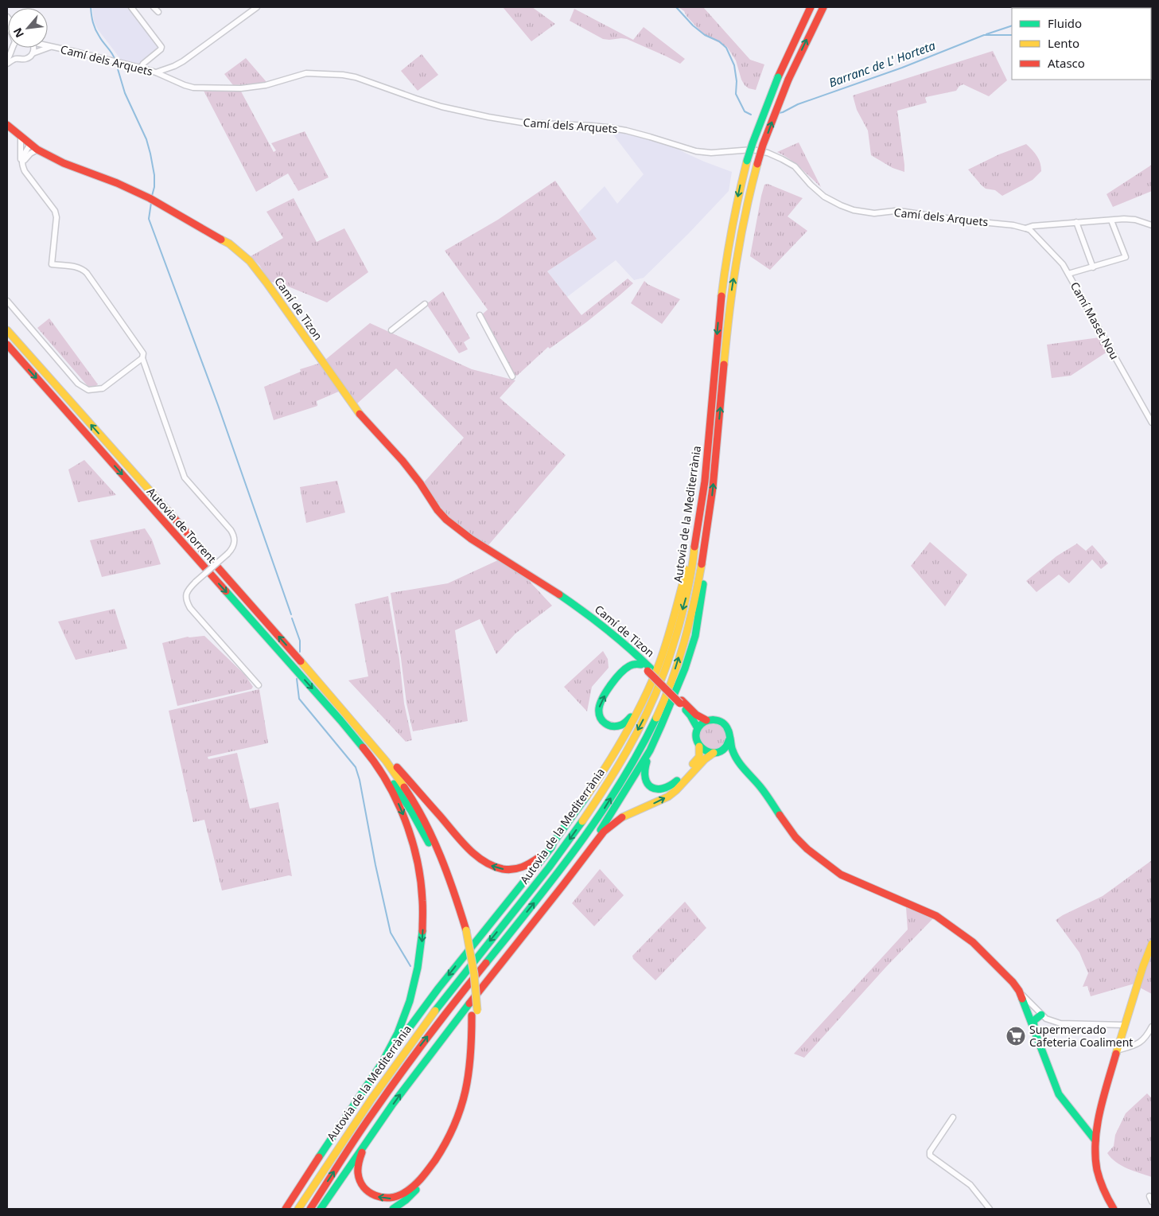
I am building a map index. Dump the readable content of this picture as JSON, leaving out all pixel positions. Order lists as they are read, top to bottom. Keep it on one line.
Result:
{"streets":{"main road":["Camí de Tizon","Autovia de la Mediterrània","Autovia de Torrent"],"street":["Camí dels Arquets","Camí Maset Nou"]},"crossings":[["Camí dels Arquets","Camí Maset Nou"]],"water":["Barranc de L' Horteta"],"places":{"supermarket":["Supermercado Cafeteria Coaliment"]},"legend":["Fluido","Lento","Atasco"],"north":"bottom left"}
